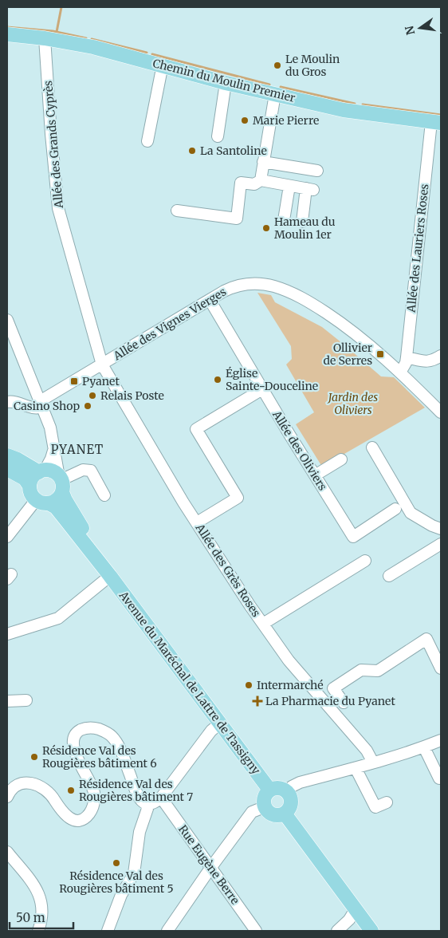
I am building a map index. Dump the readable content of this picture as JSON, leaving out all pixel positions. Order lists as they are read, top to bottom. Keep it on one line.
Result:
{"streets":{"main road":["Chemin du Moulin Premier","Avenue du Maréchal de Lattre de Tassigny"],"street":["Allée des Grands Cyprès","Allée des Lauriers Roses","Allée des Vignes Vierges","Allée des Oliviers","Allée des Grès Roses","Rue Eugène Berre"]},"crossings":[["Chemin du Moulin Premier","Allée des Grands Cyprès"],["Chemin du Moulin Premier","Allée des Lauriers Roses"],["Allée des Grands Cyprès","Allée des Vignes Vierges"],["Allée des Grands Cyprès","Allée des Grès Roses"],["Allée des Lauriers Roses","Allée des Vignes Vierges"],["Allée des Vignes Vierges","Allée des Oliviers"],["Allée des Vignes Vierges","Allée des Grès Roses"]],"districts":["PYANET"],"parks":["Jardin des Oliviers"],"places":{"other":["Le Moulin du Gros","Marie Pierre","La Santoline","Hameau du Moulin 1er","Église Sainte-Douceline","Relais Poste","Casino Shop","Intermarché","Résidence Val des Rougières bâtiment 6","Résidence Val des Rougières bâtiment 7","Résidence Val des Rougières bâtiment 5"],"transit":["Ollivier de Serres","Pyanet"],"health":["La Pharmacie du Pyanet"]},"scale_bar":"50 m","north":"left"}
